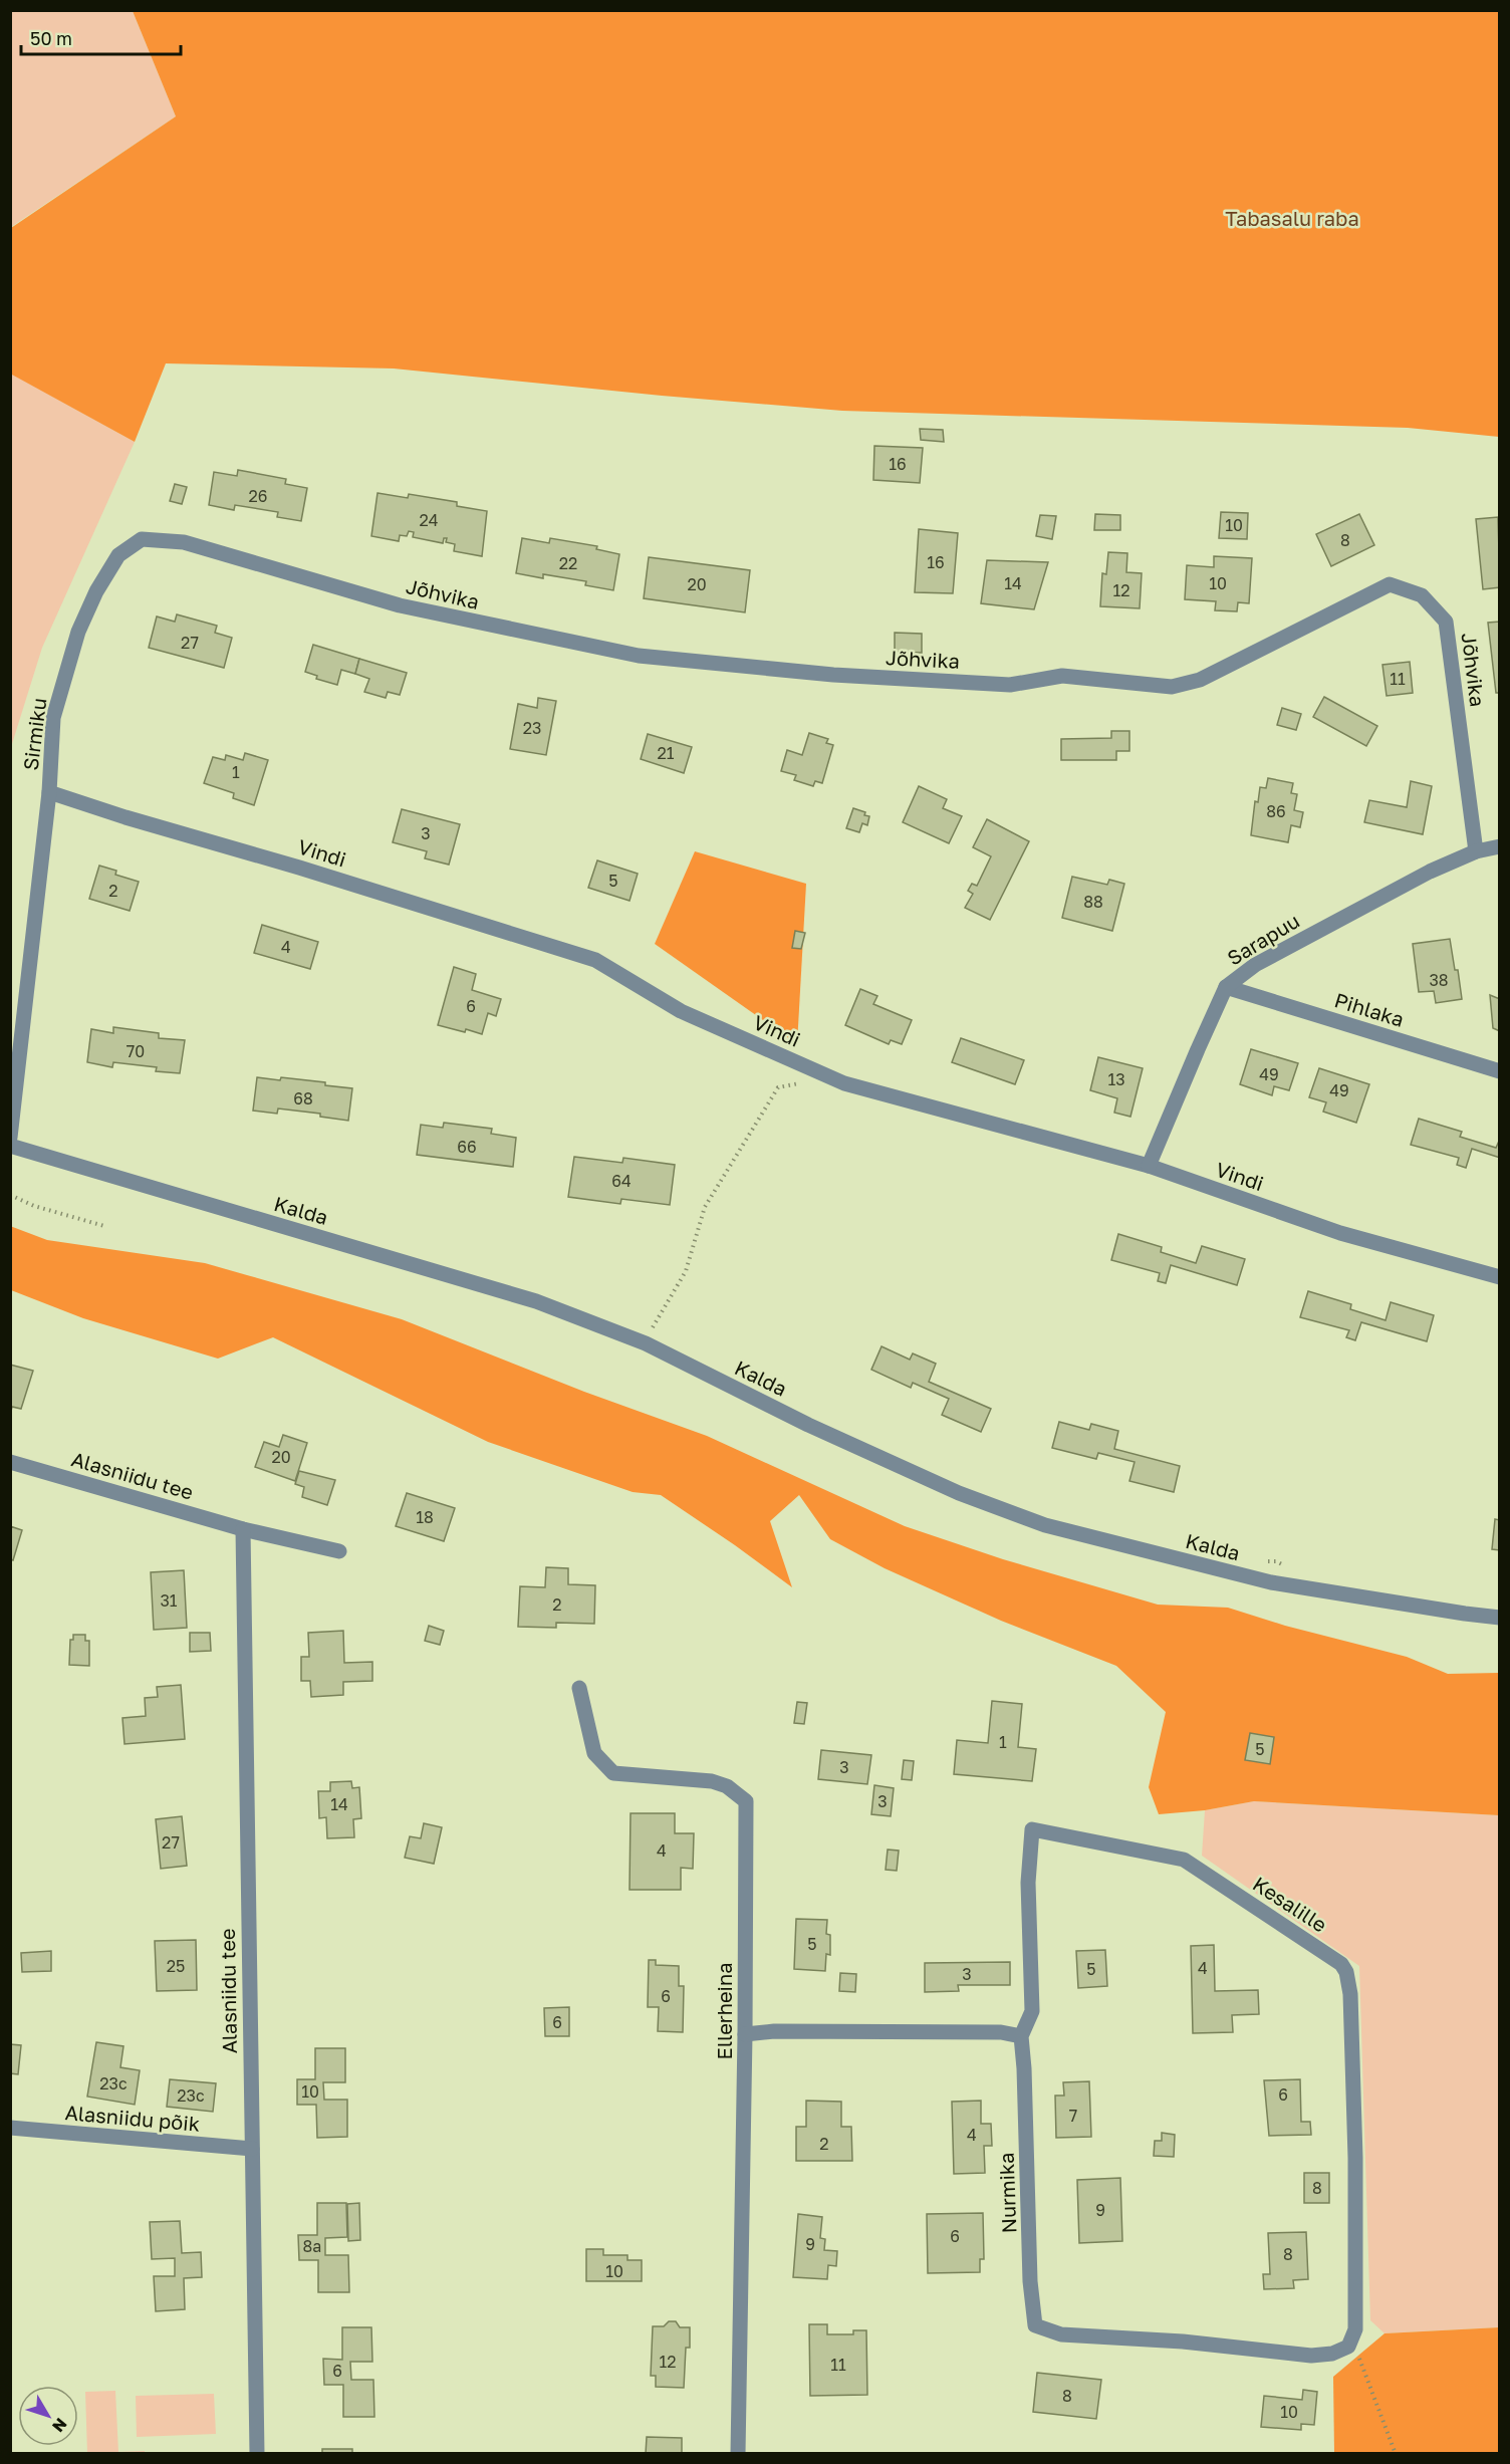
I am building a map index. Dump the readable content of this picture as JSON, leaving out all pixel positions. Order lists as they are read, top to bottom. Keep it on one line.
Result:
{"streets":{"street":["Jõhvika","Sirmiku","Vindi","Sarapuu","Pihlaka","Kalda","Alasniidu tee","Kesalille","Ellerheina","Alasniidu põik","Nurmika"]},"crossings":[["Jõhvika","Sirmiku"],["Jõhvika","Sarapuu"],["Sirmiku","Vindi"],["Vindi","Sarapuu"],["Sarapuu","Pihlaka"],["Alasniidu tee","Alasniidu põik"],["Kesalille","Nurmika"]],"parks":["Tabasalu raba"],"house_numbers":["16","26","24","10","8","16","22","14","10","20","12","27","11","23","21","1","86","3","5","2","88","4","38","6","70","49","13","49","68","66","64","20","18","31","2","1","5","3","3","14","27","4","5","25","4","5","3","6","6","23c","10","6","23c","7","4","2","8","9","6","9","8a","8","10","12","11","6","8","10"],"scale_bar":"50 m","north":"bottom right"}
